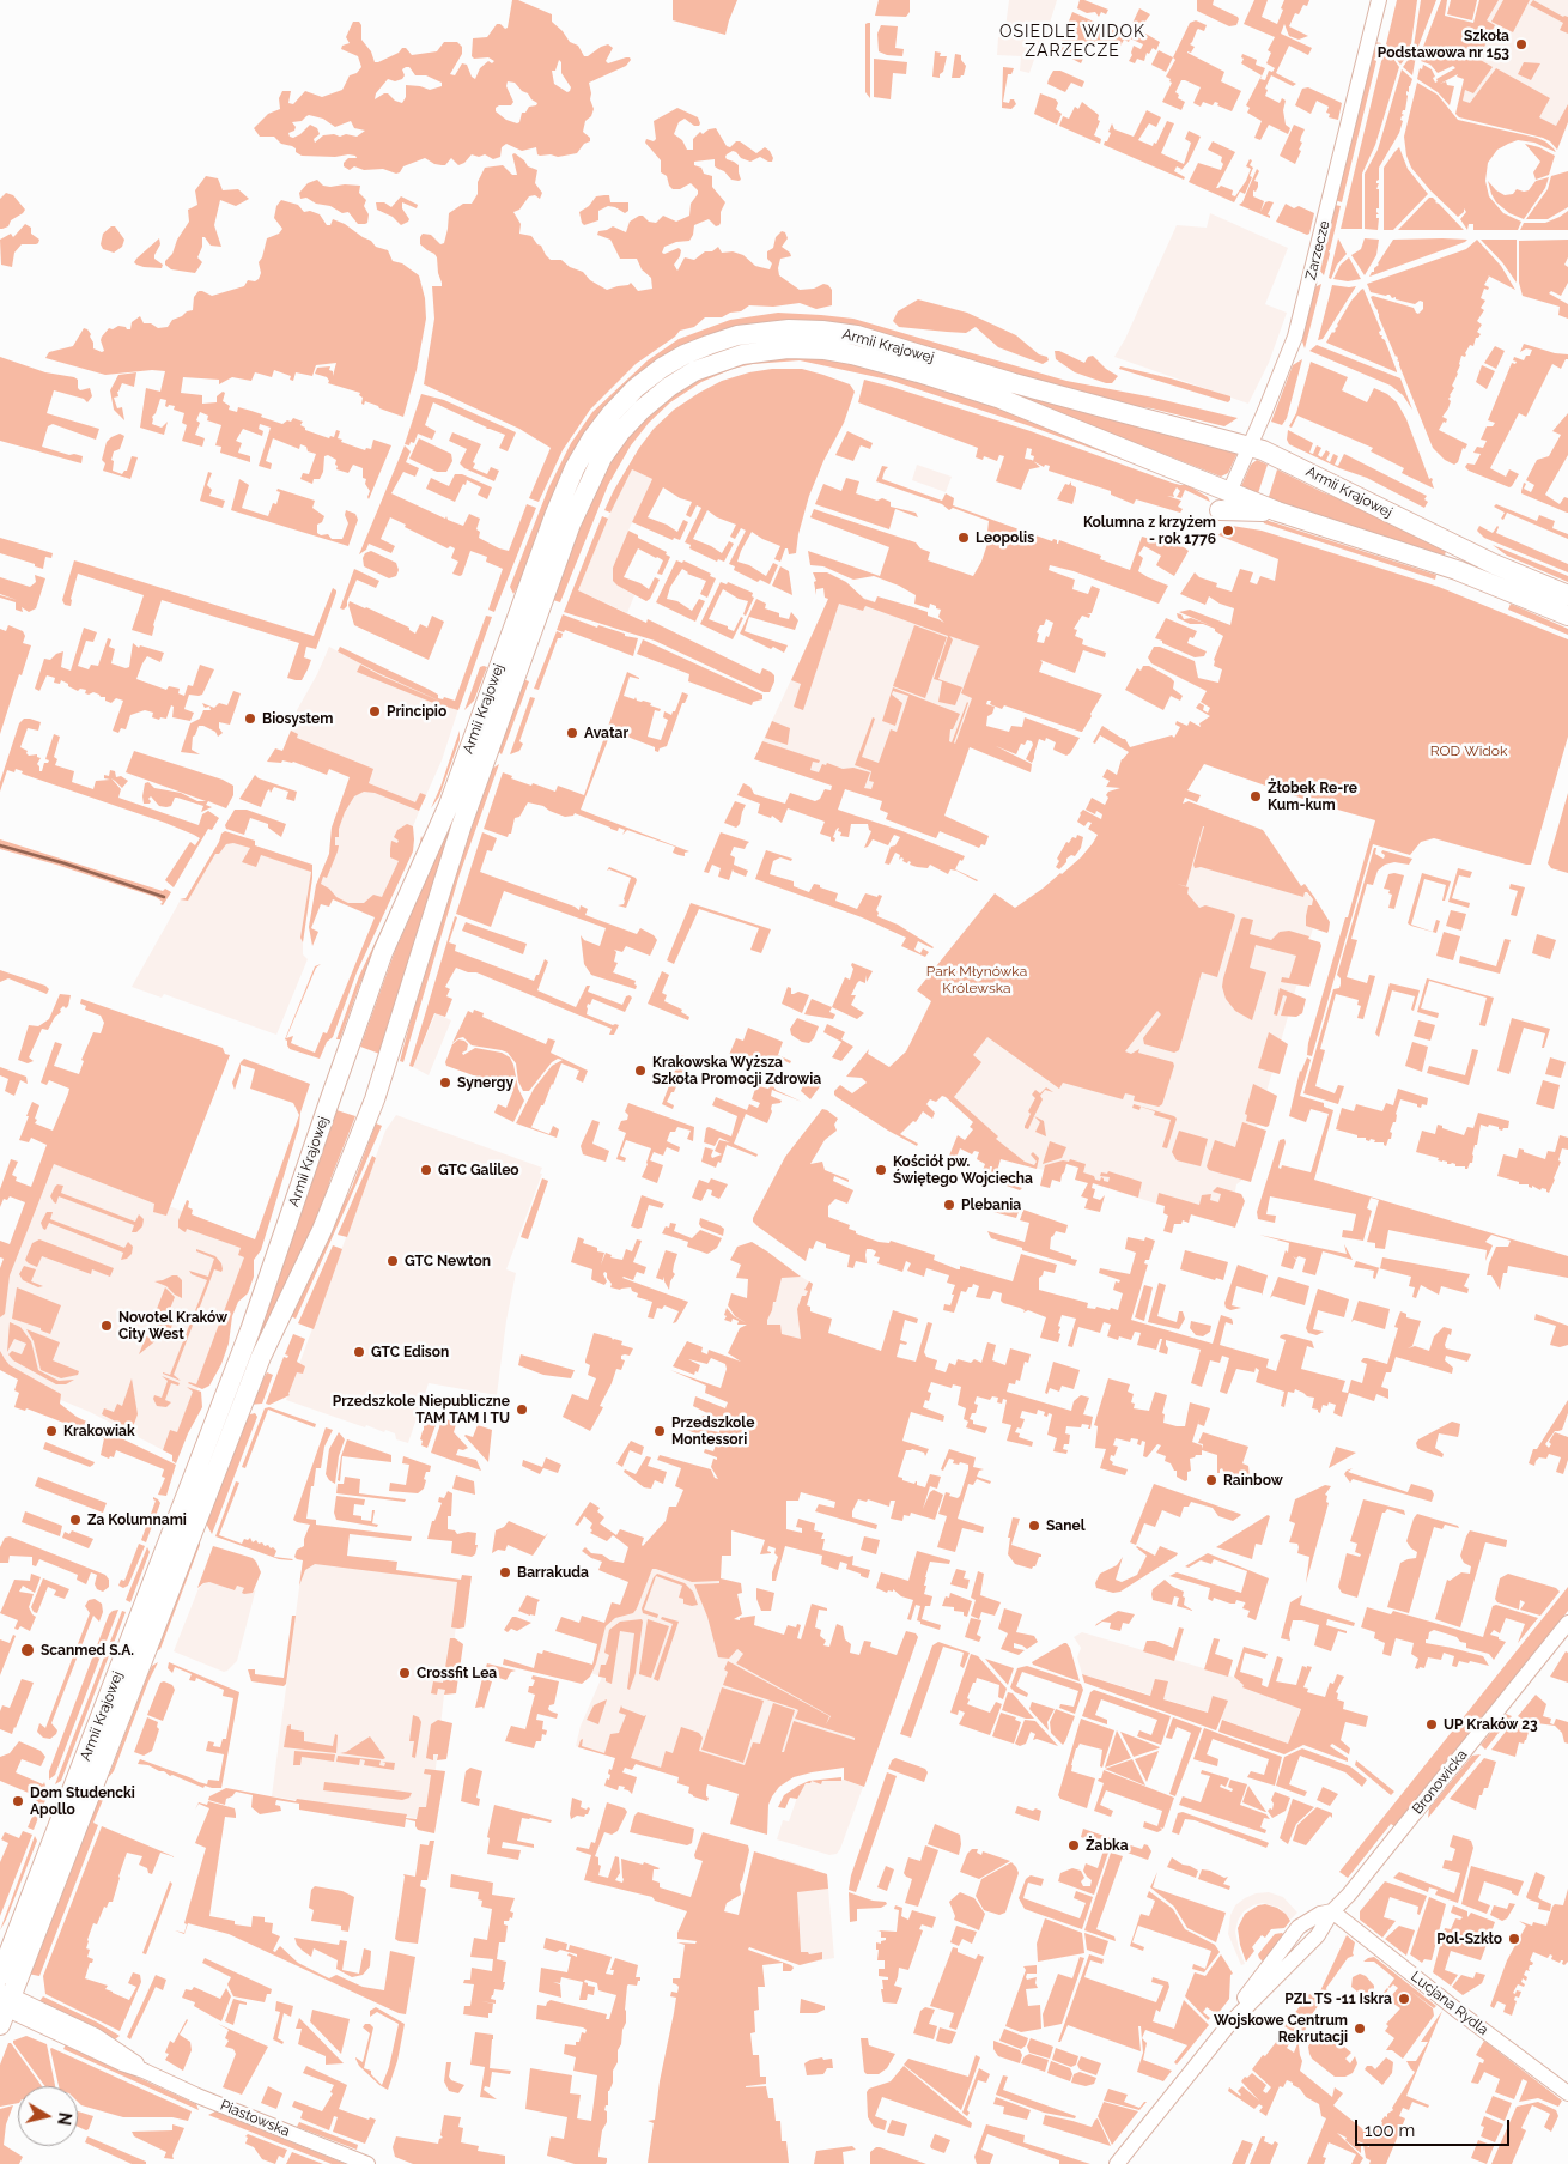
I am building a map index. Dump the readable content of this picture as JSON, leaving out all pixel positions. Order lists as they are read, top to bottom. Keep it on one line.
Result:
{"streets":{"main road":["Armii Krajowej"],"street":["Zarzecze","Bronowicka","Lucjana Rydla","Piastowska"]},"crossings":[["Zarzecze","Armii Krajowej"],["Armii Krajowej","Piastowska"],["Bronowicka","Lucjana Rydla"]],"districts":["OSIEDLE WIDOK ZARZECZE"],"parks":["ROD Widok","Park Młynówka Królewska"],"places":["Szkoła Podstawowa nr 153","Kolumna z krzyżem - rok 1776","Leopolis","Principio","Biosystem","Avatar","Żłobek Re-re Kum-kum","Krakowska Wyższa Szkoła Promocji Zdrowia","Synergy","GTC Galileo","Kościół pw. Świętego Wojciecha","Plebania","GTC Newton","Novotel Kraków City West","GTC Edison","Przedszkole Niepubliczne TAM TAM I TU","Krakowiak","Przedszkole Montessori","Rainbow","Za Kolumnami","Sanel","Barrakuda","Scanmed S.A.","Crossfit Lea","UP Kraków 23","Dom Studencki Apollo","Żabka","Pol-Szkło","PZL TS -11 Iskra","Wojskowe Centrum Rekrutacji"],"scale_bar":"100 m","north":"right"}
